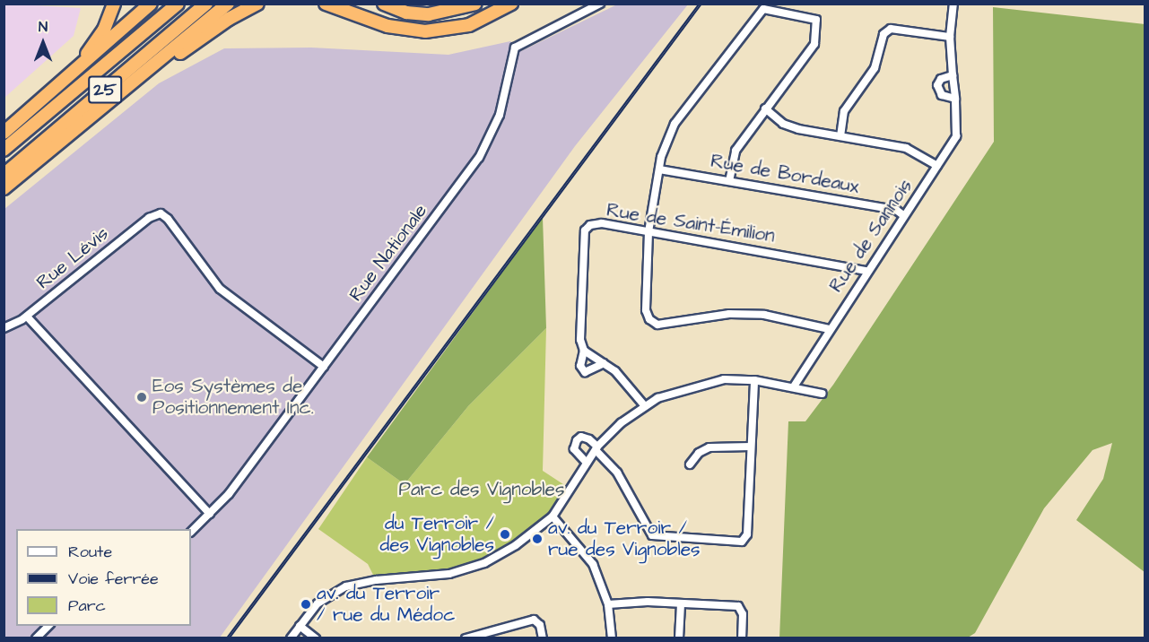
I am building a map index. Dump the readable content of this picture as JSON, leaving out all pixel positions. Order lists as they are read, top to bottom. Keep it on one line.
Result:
{"streets":{"highway":["25"],"street":["Rue de Bordeaux","Rue de Saint-Émilion","Rue de Sannois","Rue Nationale","Rue Lévis"]},"crossings":[["Rue de Bordeaux","Rue de Sannois"],["Rue de Saint-Émilion","Rue de Sannois"],["Rue Nationale","Rue Lévis"]],"parks":["Parc des Vignobles"],"places":["Eos Systèmes de Positionnement Inc.","du Terroir / des Vignobles","av. du Terroir / rue des Vignobles","av. du Terroir / rue du Médoc"],"legend":["Route","Voie ferrée","Parc"],"north":"top"}
